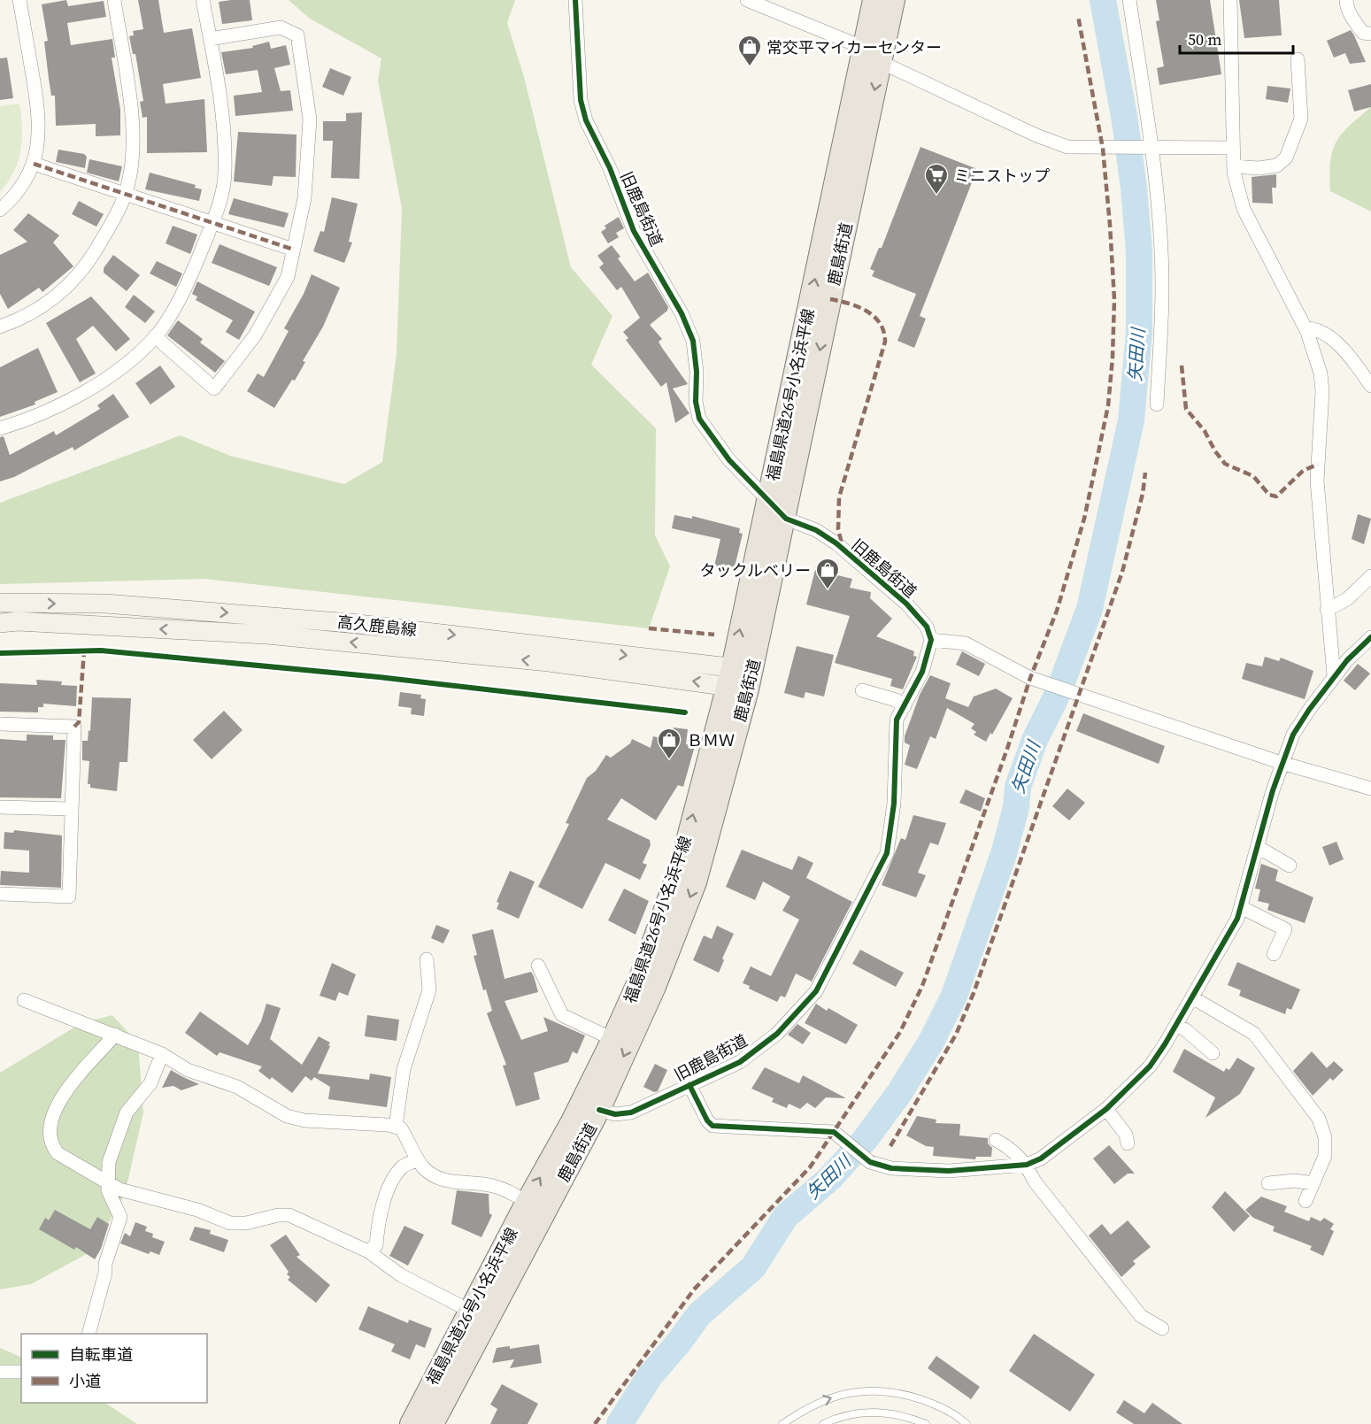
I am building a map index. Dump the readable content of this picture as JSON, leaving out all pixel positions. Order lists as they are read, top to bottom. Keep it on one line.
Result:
{"streets":{"main road":["鹿島街道","福島県道26号小名浜平線","高久鹿島線"],"street":["旧鹿島街道"]},"crossings":[["旧鹿島街道","鹿島街道"],["旧鹿島街道","福島県道26号小名浜平線"],["鹿島街道","福島県道26号小名浜平線"],["鹿島街道","高久鹿島線"],["福島県道26号小名浜平線","高久鹿島線"]],"one_way":["鹿島街道","福島県道26号小名浜平線"],"water":["矢田川"],"places":{"shop":["常交平マイカーセンター","タックルベリー","ＢＭＷ"],"supermarket":["ミニストップ"]},"legend":["自転車道","小道"],"scale_bar":"50 m"}
